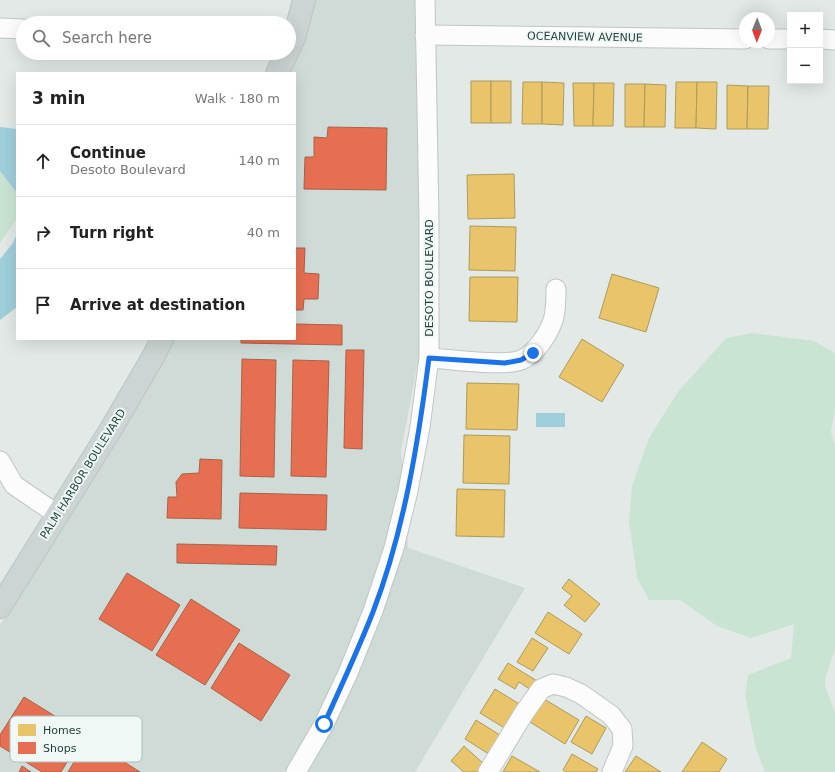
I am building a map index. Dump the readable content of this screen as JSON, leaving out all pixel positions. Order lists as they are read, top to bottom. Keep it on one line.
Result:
{"streets":{"main road":["PALM HARBOR BOULEVARD"],"street":["OCEANVIEW AVENUE","DESOTO BOULEVARD"]},"crossings":[["OCEANVIEW AVENUE","DESOTO BOULEVARD"]],"legend":["Homes","Shops"],"north":"bottom","page":{"map_buttons":["+","−"],"search":"Search here","heading":["3 min","Walk · 180 m"],"list":[["Continue","Desoto Boulevard","140 m"],["Turn right","40 m"],"Arrive at destination"]}}
